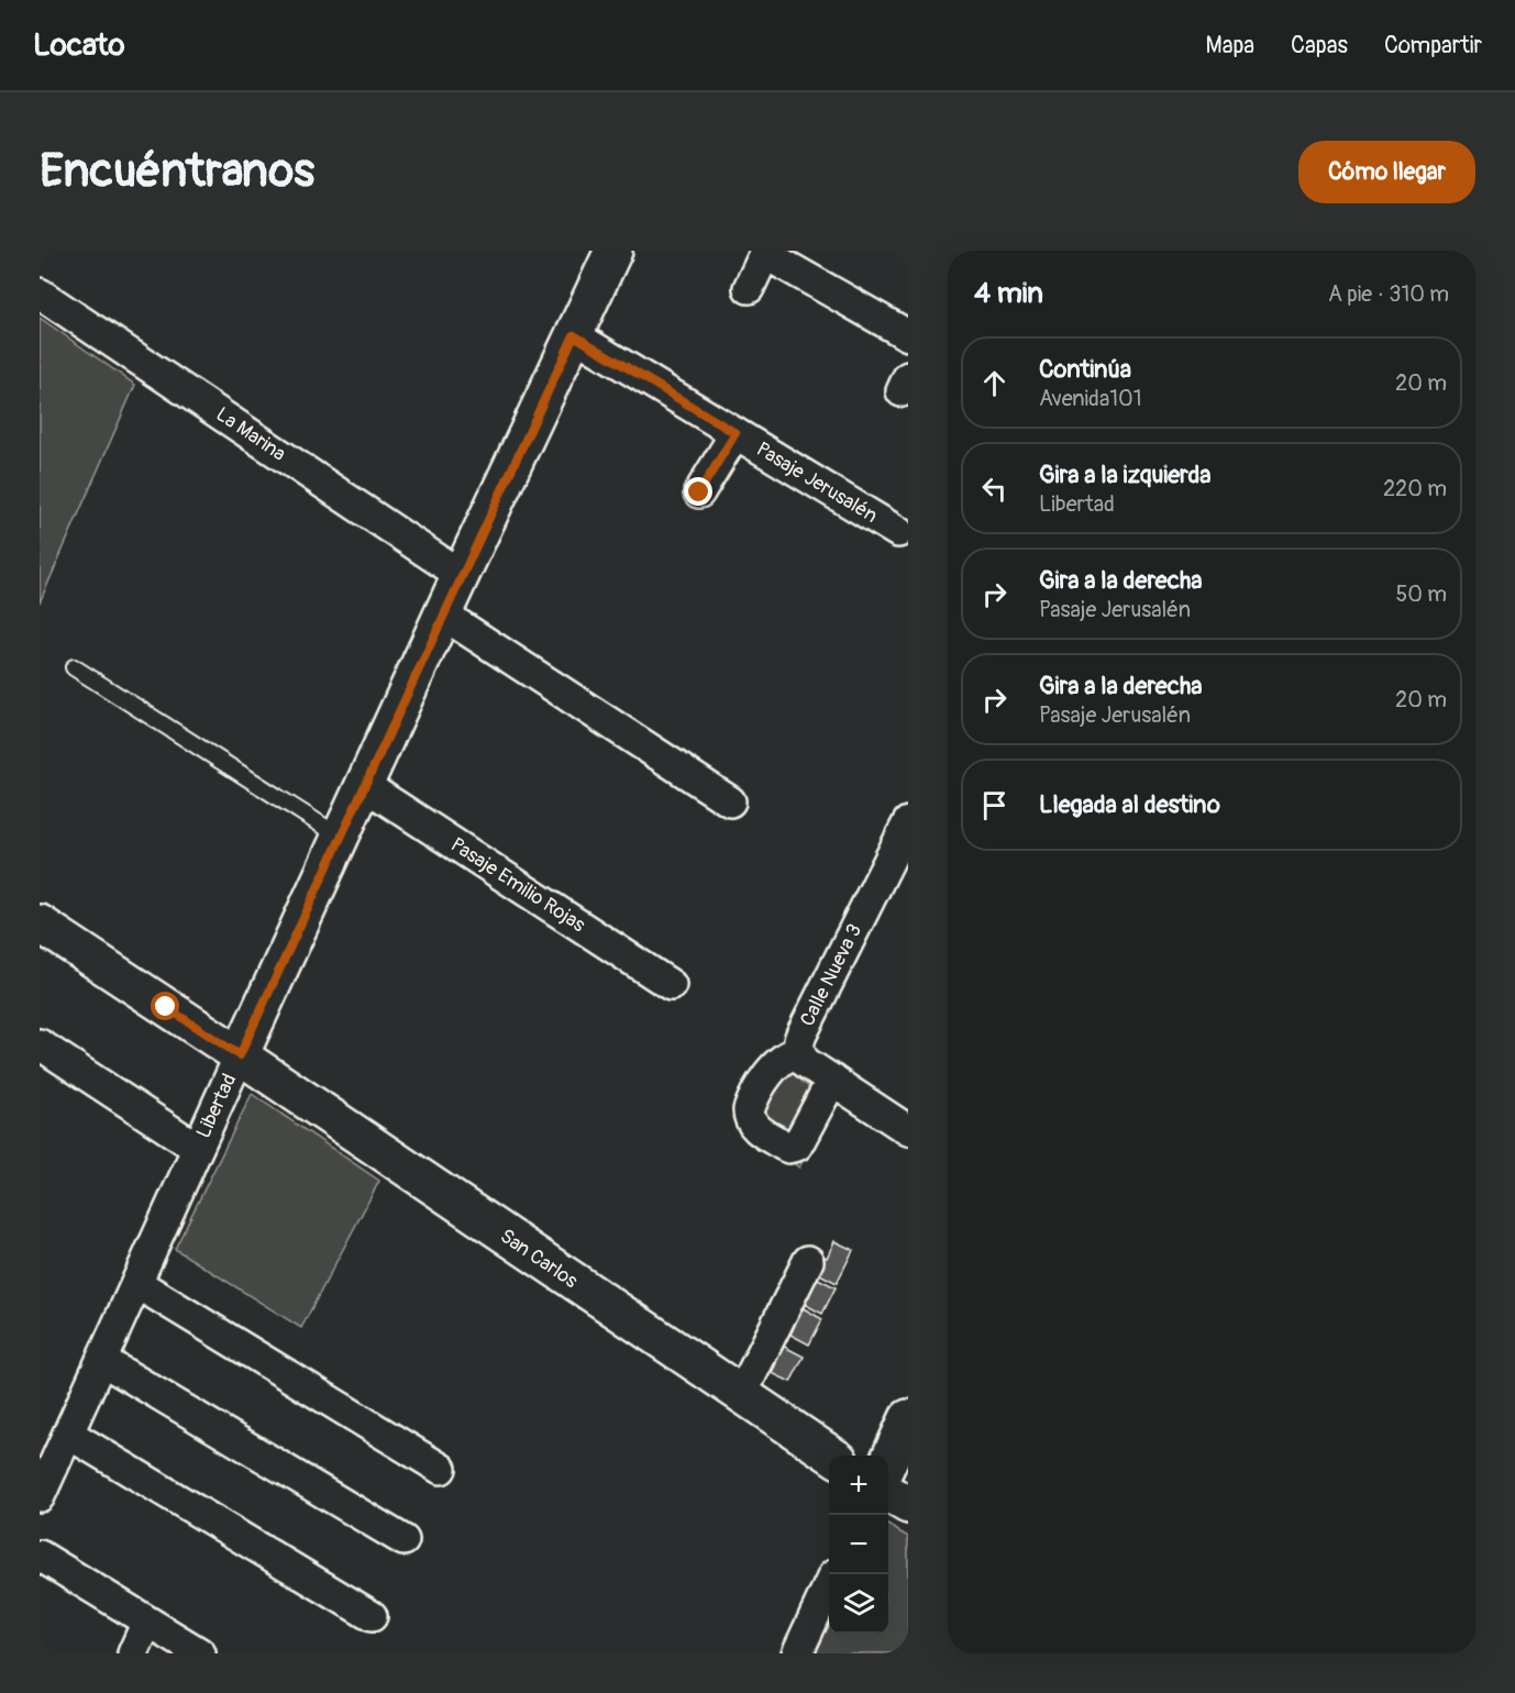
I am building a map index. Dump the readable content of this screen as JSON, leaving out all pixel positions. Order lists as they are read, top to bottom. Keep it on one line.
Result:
{"streets":{"street":["La Marina","Pasaje Jerusalén","Pasaje Emilio Rojas","Calle Nueva 3","Libertad","San Carlos"]},"crossings":[["La Marina","Libertad"],["Pasaje Jerusalén","Libertad"],["Pasaje Emilio Rojas","Libertad"],["Libertad","San Carlos"]],"page":{"header":"Locato","nav":["Mapa","Capas","Compartir"],"buttons":"Cómo llegar","title":"Encuéntranos","heading":["4 min","A pie · 310 m"],"list":[["Continúa","Avenida101","20 m"],["Gira a la izquierda","Libertad","220 m"],["Gira a la derecha","Pasaje Jerusalén","50 m"],["Gira a la derecha","Pasaje Jerusalén","20 m"],"Llegada al destino"],"map_buttons":["+","−"]}}
